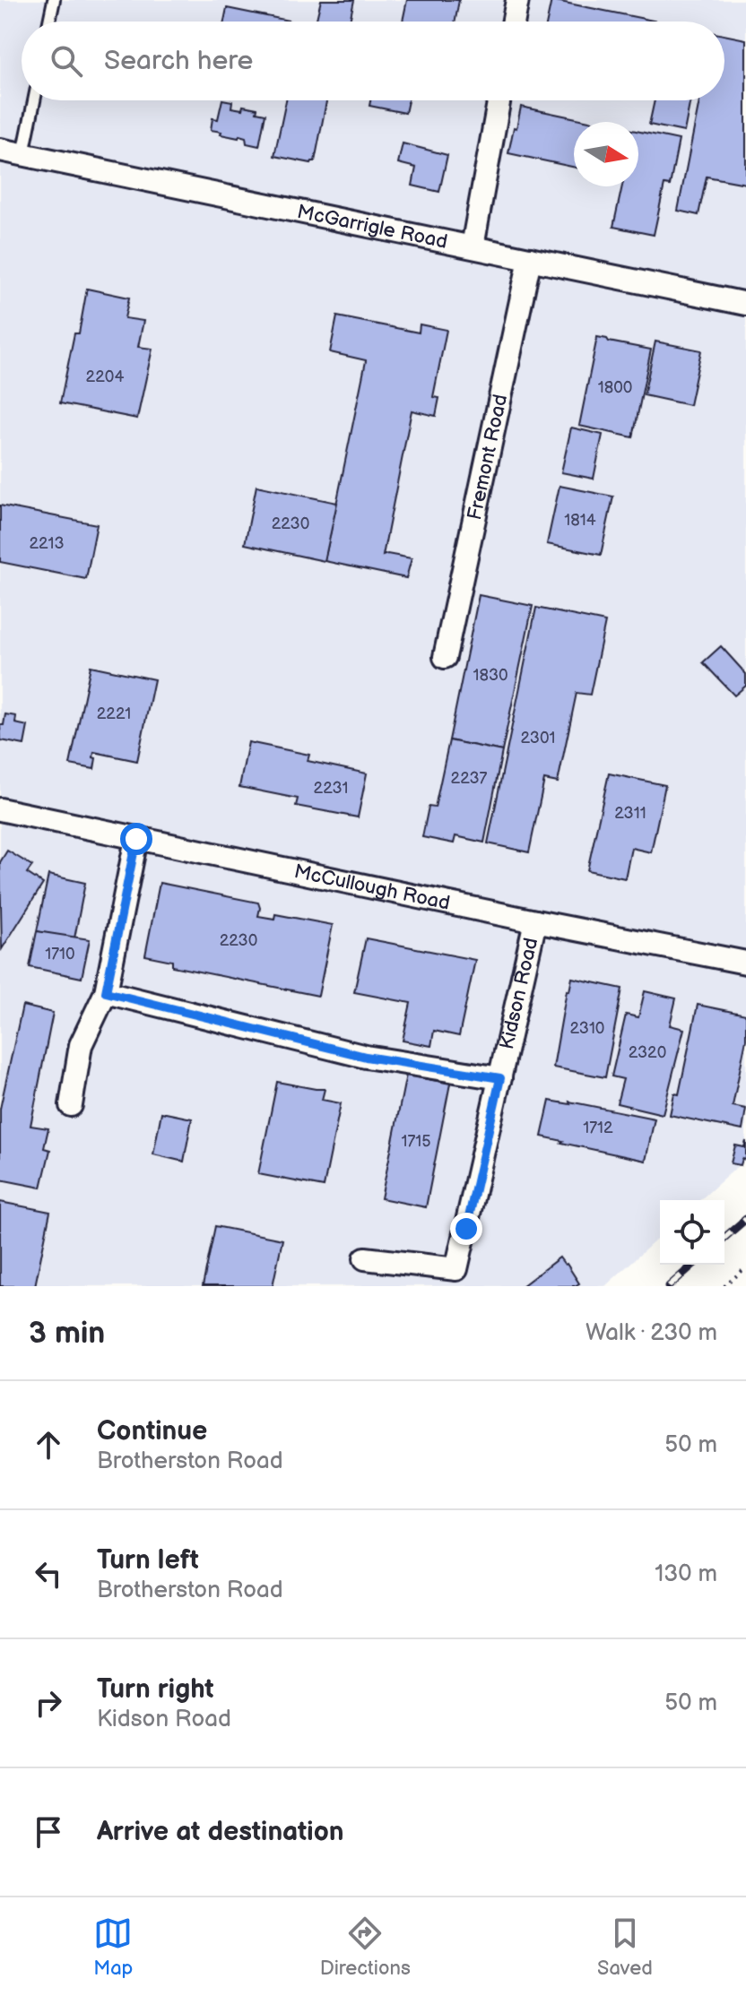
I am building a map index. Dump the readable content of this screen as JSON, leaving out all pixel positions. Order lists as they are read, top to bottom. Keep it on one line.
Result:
{"streets":{"street":["McGarrigle Road","Fremont Road","McCullough Road","Kidson Road"]},"crossings":[["McGarrigle Road","Fremont Road"],["McCullough Road","Kidson Road"]],"house_numbers":["2204","1800","1814","2230","2213","1830","2221","2301","2237","2231","2311","2230","1710","2310","2320","1712","1715"],"north":"right","page":{"search":"Search here","heading":["3 min","Walk · 230 m"],"list":[["Continue","Brotherston Road","50 m"],["Turn left","Brotherston Road","130 m"],["Turn right","Kidson Road","50 m"],"Arrive at destination"],"nav":["Map","Directions","Saved"]}}
